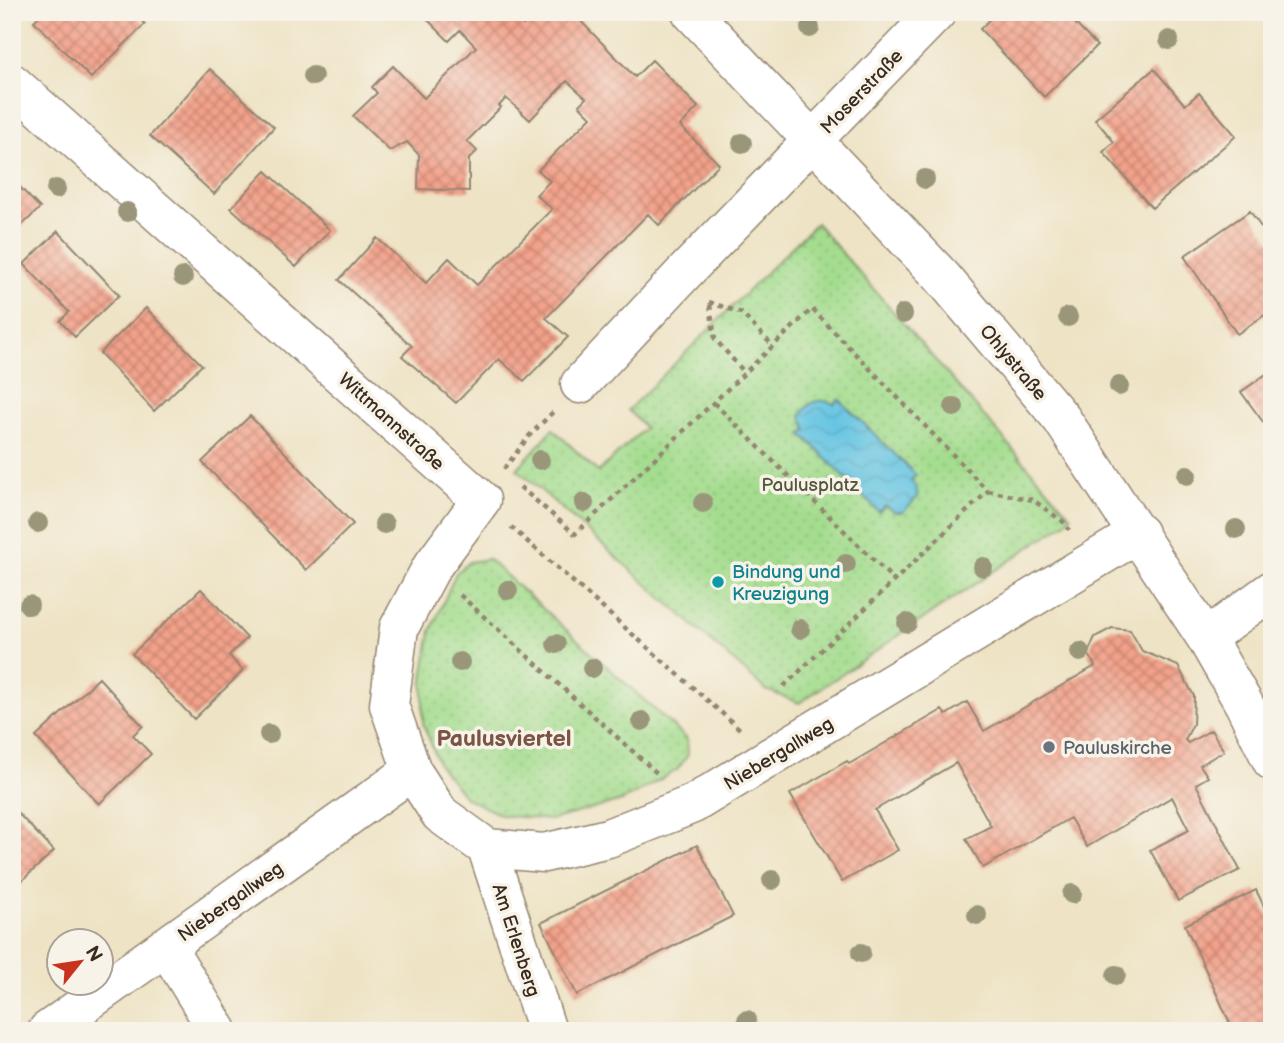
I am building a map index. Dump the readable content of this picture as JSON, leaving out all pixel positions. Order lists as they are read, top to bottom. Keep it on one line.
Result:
{"streets":{"street":["Moserstraße","Ohlystraße","Wittmannstraße","Niebergallweg","Am Erlenberg"]},"crossings":[["Moserstraße","Ohlystraße"],["Ohlystraße","Niebergallweg"],["Niebergallweg","Am Erlenberg"]],"districts":["Paulusviertel"],"parks":["Paulusplatz"],"places":["Bindung und Kreuzigung","Pauluskirche"],"north":"top right"}
